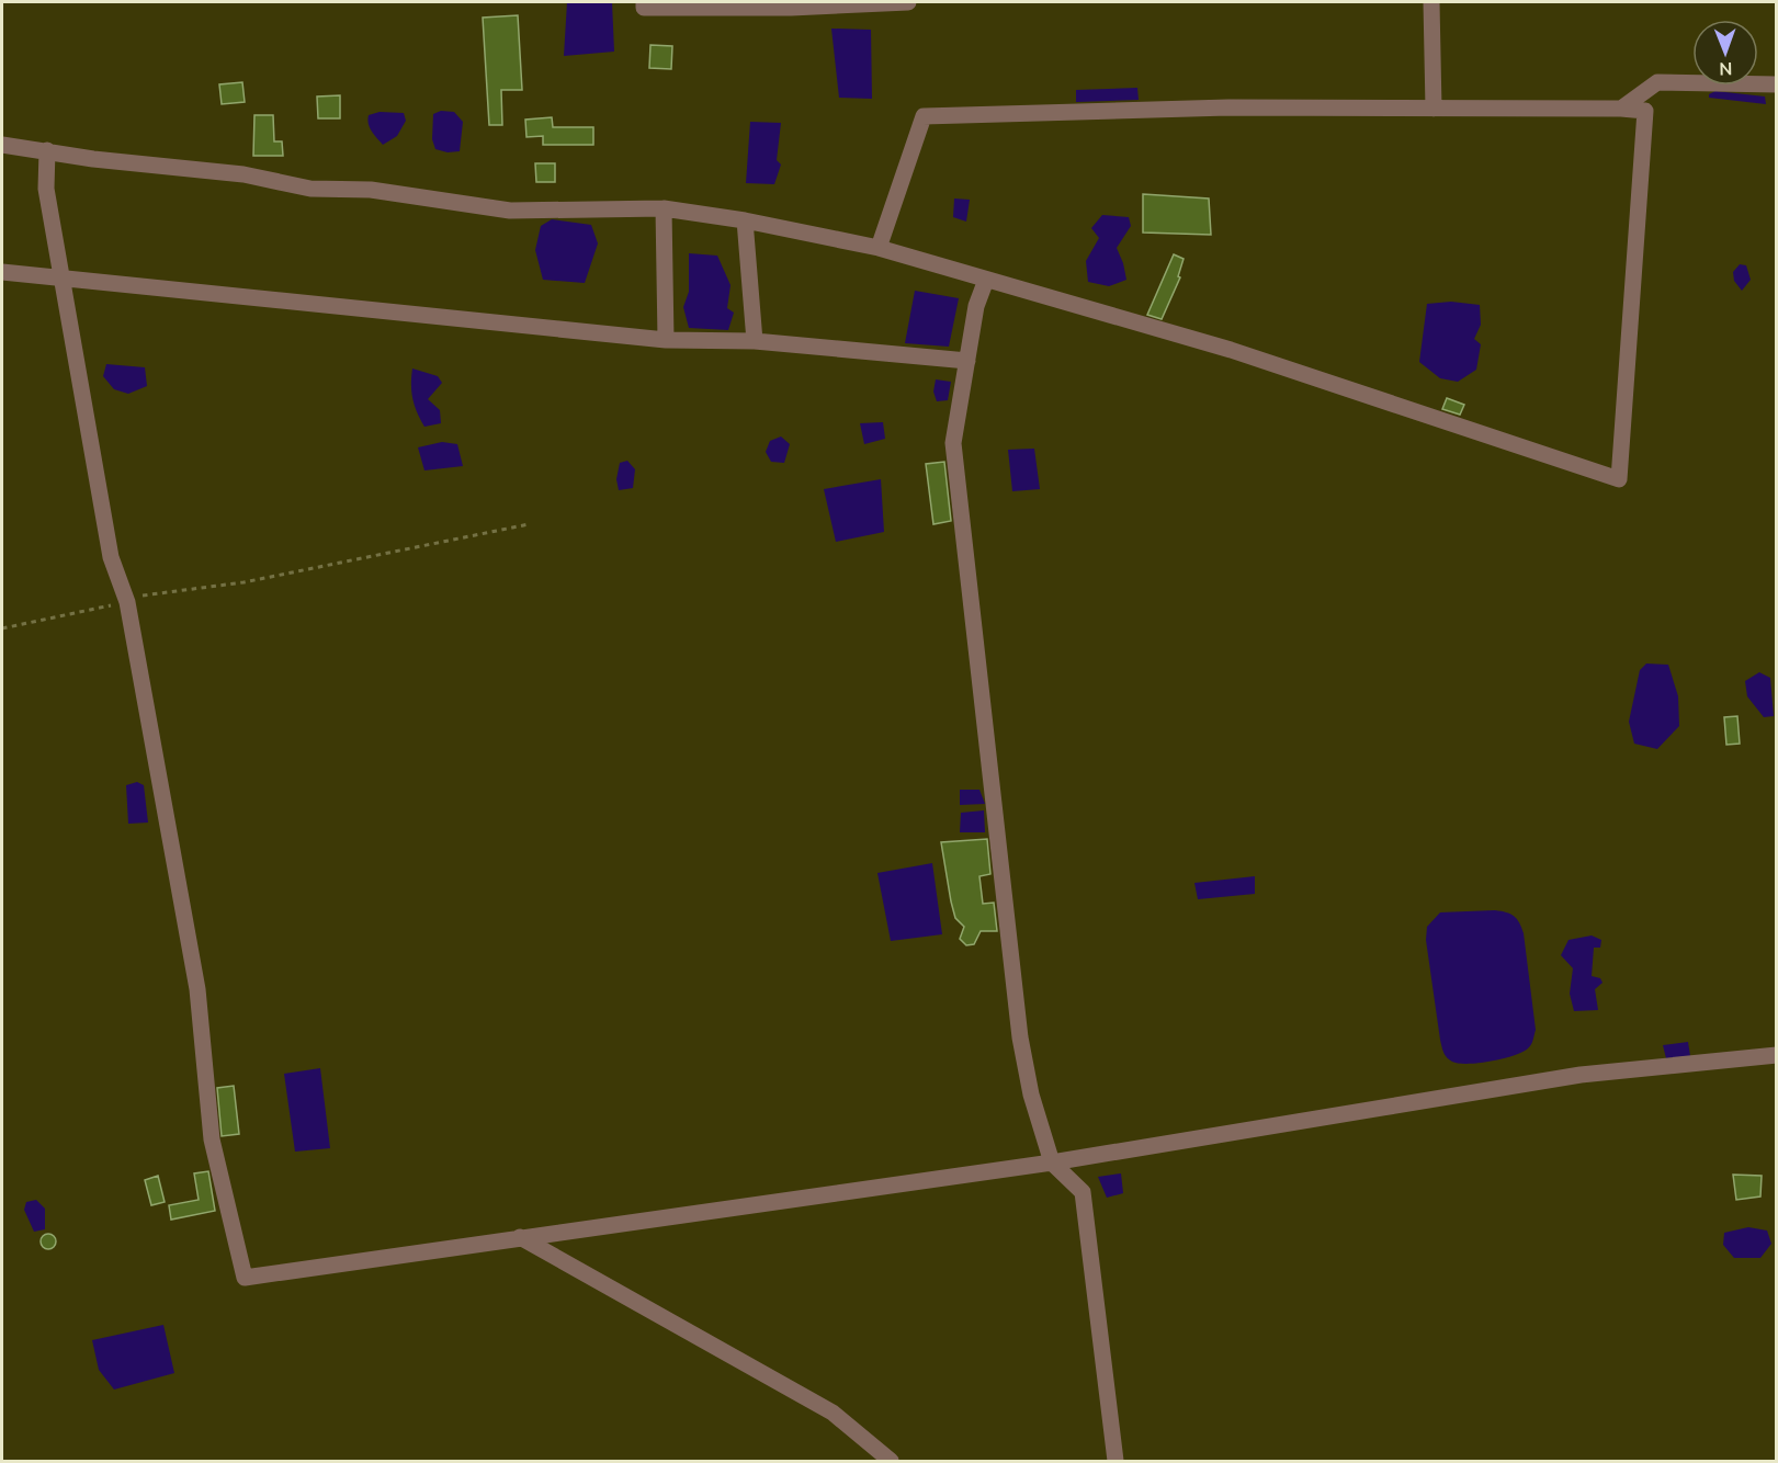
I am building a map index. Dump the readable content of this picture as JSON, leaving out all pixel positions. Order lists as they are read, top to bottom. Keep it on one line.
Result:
{"north":"bottom"}
